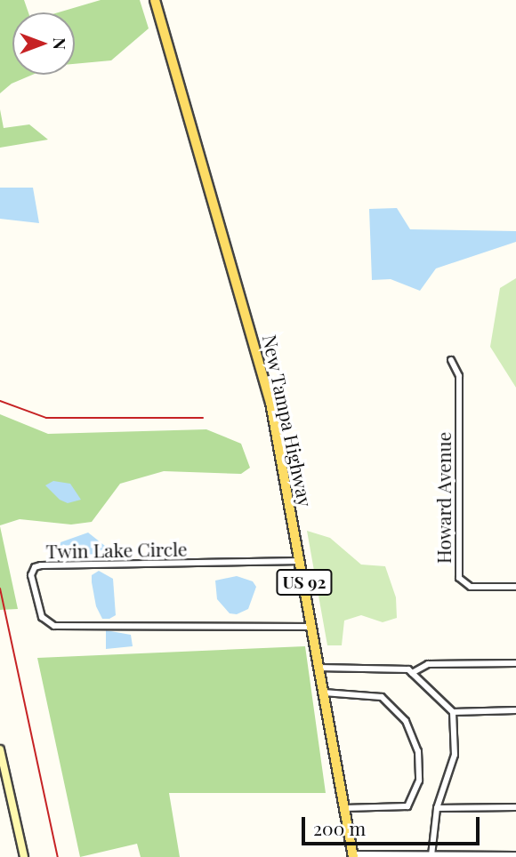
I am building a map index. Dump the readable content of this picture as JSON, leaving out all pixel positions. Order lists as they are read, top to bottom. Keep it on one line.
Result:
{"streets":{"main road":["New Tampa Highway","US 92"],"street":["Howard Avenue","Twin Lake Circle"]},"crossings":[["New Tampa Highway","Twin Lake Circle"]],"scale_bar":"200 m","north":"right"}
